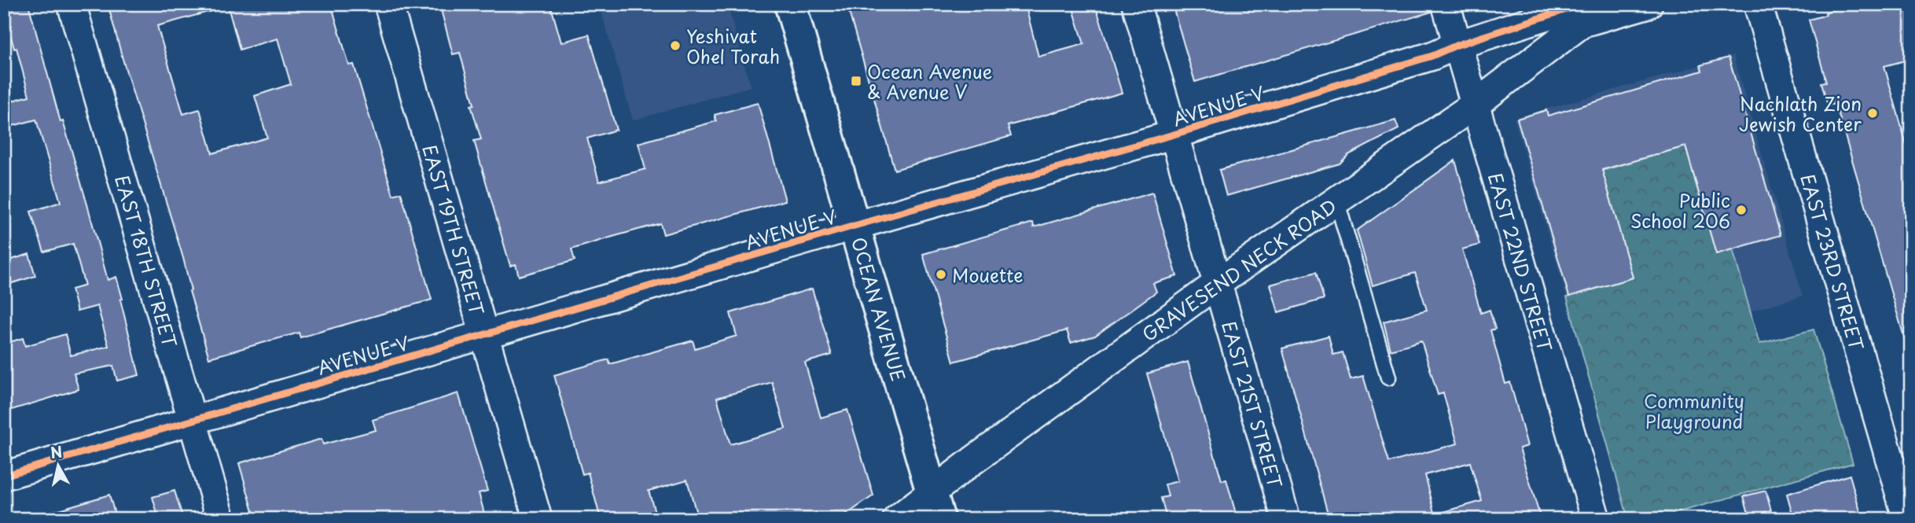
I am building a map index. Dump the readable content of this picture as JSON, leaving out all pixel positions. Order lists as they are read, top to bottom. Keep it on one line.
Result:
{"streets":{"main road":["OCEAN AVENUE"],"street":["AVENUE V","EAST 19TH STREET","EAST 18TH STREET","EAST 22ND STREET","EAST 23RD STREET","GRAVESEND NECK ROAD","EAST 21ST STREET"]},"crossings":[["AVENUE V","EAST 19TH STREET"],["AVENUE V","EAST 18TH STREET"],["AVENUE V","EAST 22ND STREET"],["AVENUE V","GRAVESEND NECK ROAD"],["AVENUE V","OCEAN AVENUE"],["AVENUE V","EAST 21ST STREET"],["EAST 22ND STREET","GRAVESEND NECK ROAD"],["GRAVESEND NECK ROAD","OCEAN AVENUE"],["GRAVESEND NECK ROAD","EAST 21ST STREET"]],"parks":["Community Playground"],"places":{"other":["Yeshivat Ohel Torah","Nachlath Zion Jewish Center","Public School 206","Mouette"],"transit":["Ocean Avenue & Avenue V"]},"north":"top"}
